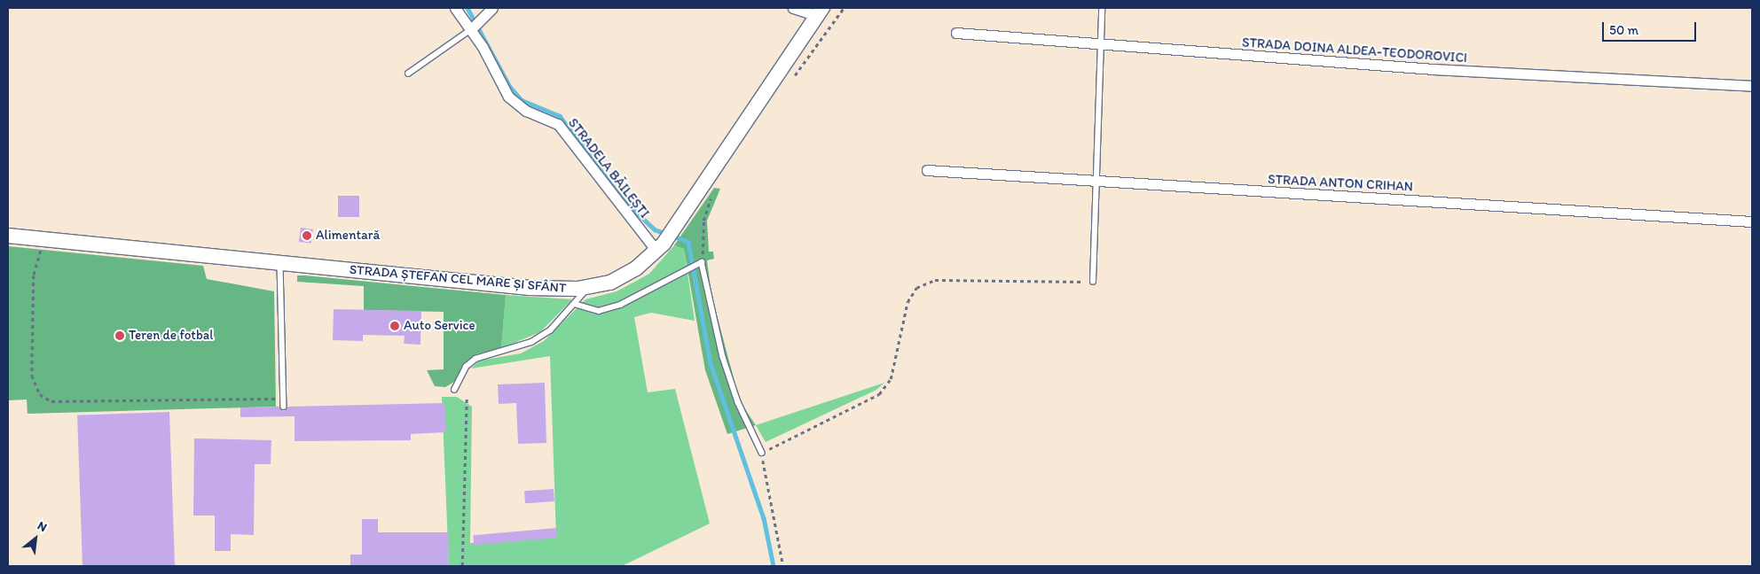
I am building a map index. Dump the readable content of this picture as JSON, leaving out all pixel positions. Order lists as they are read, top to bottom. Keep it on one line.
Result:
{"streets":{"main road":["STRADA ȘTEFAN CEL MARE ȘI SFÂNT"],"street":["STRADA DOINA ALDEA-TEODOROVICI","STRADELA BĂILEȘTI","STRADA ANTON CRIHAN"]},"crossings":[["STRADELA BĂILEȘTI","STRADA ȘTEFAN CEL MARE ȘI SFÂNT"]],"places":["Alimentară","Auto Service","Teren de fotbal"],"scale_bar":"50 m","north":"top right"}
